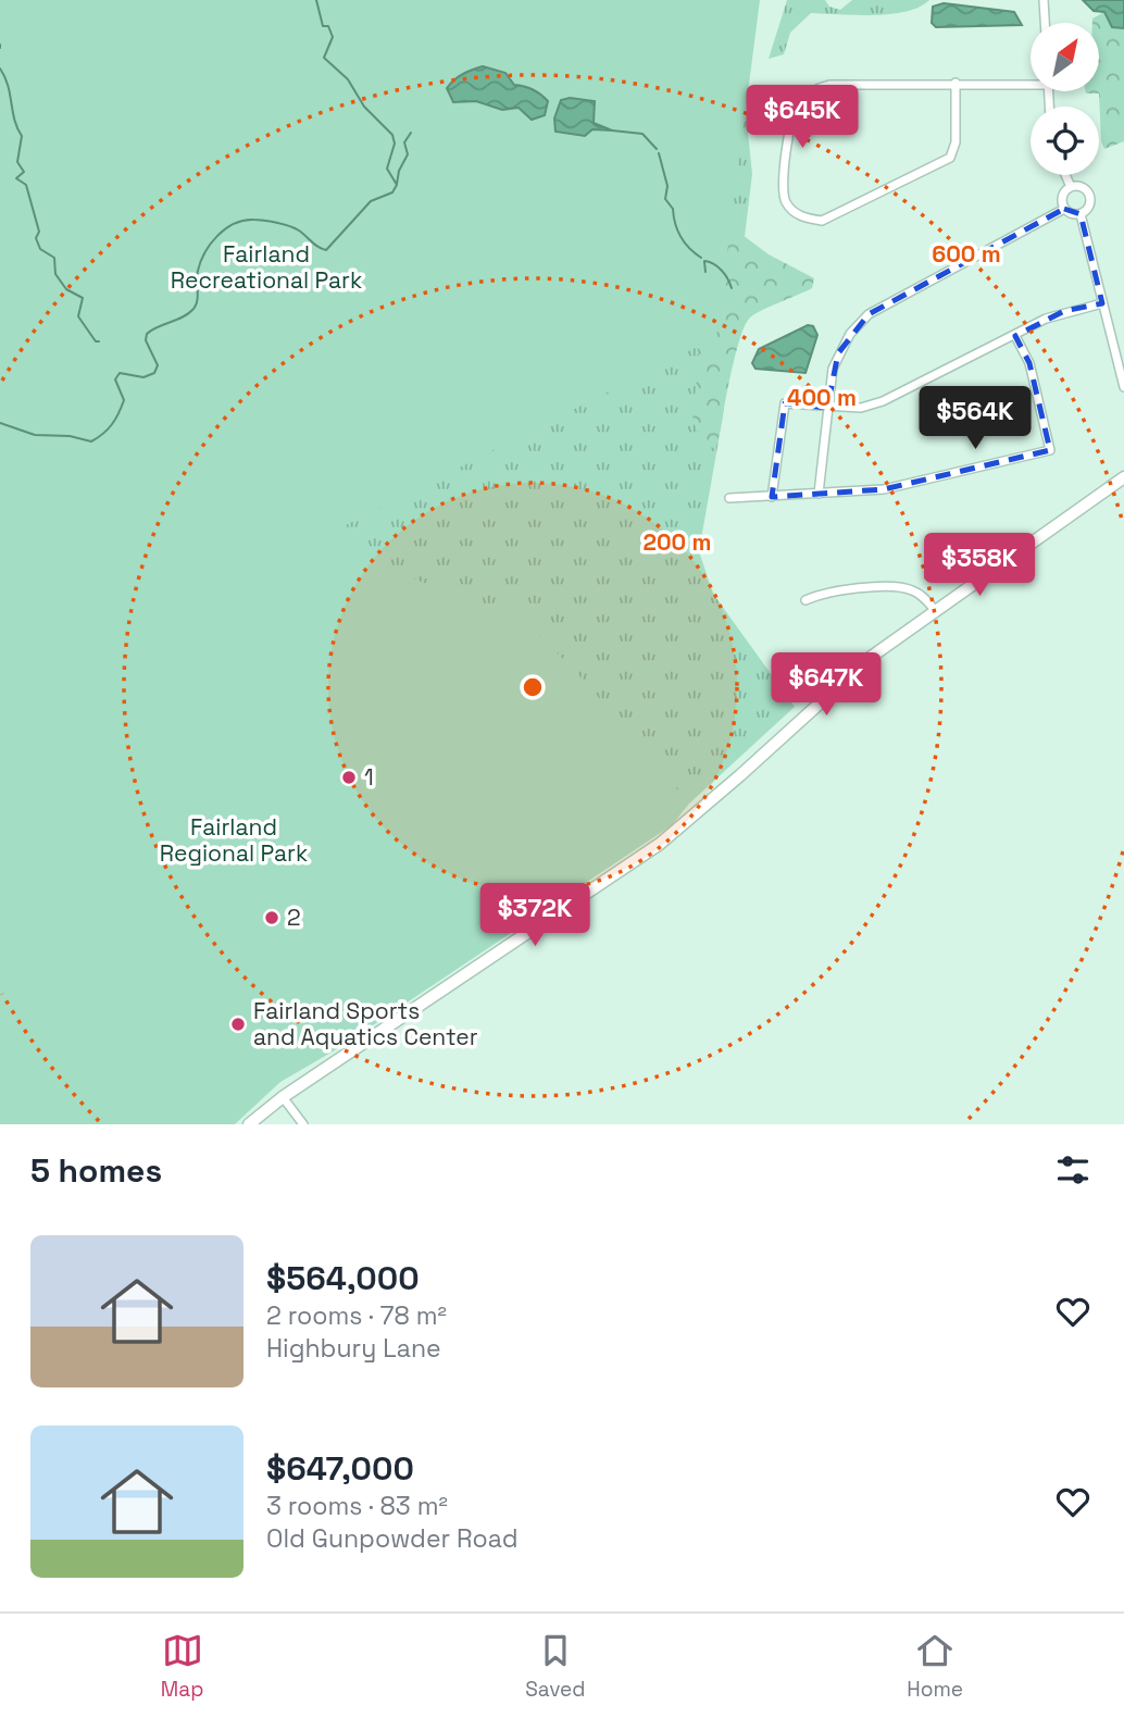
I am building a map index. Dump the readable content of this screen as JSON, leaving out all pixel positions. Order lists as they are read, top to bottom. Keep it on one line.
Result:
{"parks":["Fairland Recreational Park","Fairland Regional Park"],"places":["1","2","Fairland Sports and Aquatics Center"],"north":"top right","page":{"price":["$645K","$564K","$358K","$647K","$372K"],"heading":"5 homes","list":[{"name":"$564,000","note":"2 rooms · 78 m² · Highbury Lane"},{"name":"$647,000","note":"3 rooms · 83 m² · Old Gunpowder Road"}],"tabs":["Map","Saved","Home"]},"rings":["600 m","400 m","200 m"]}
